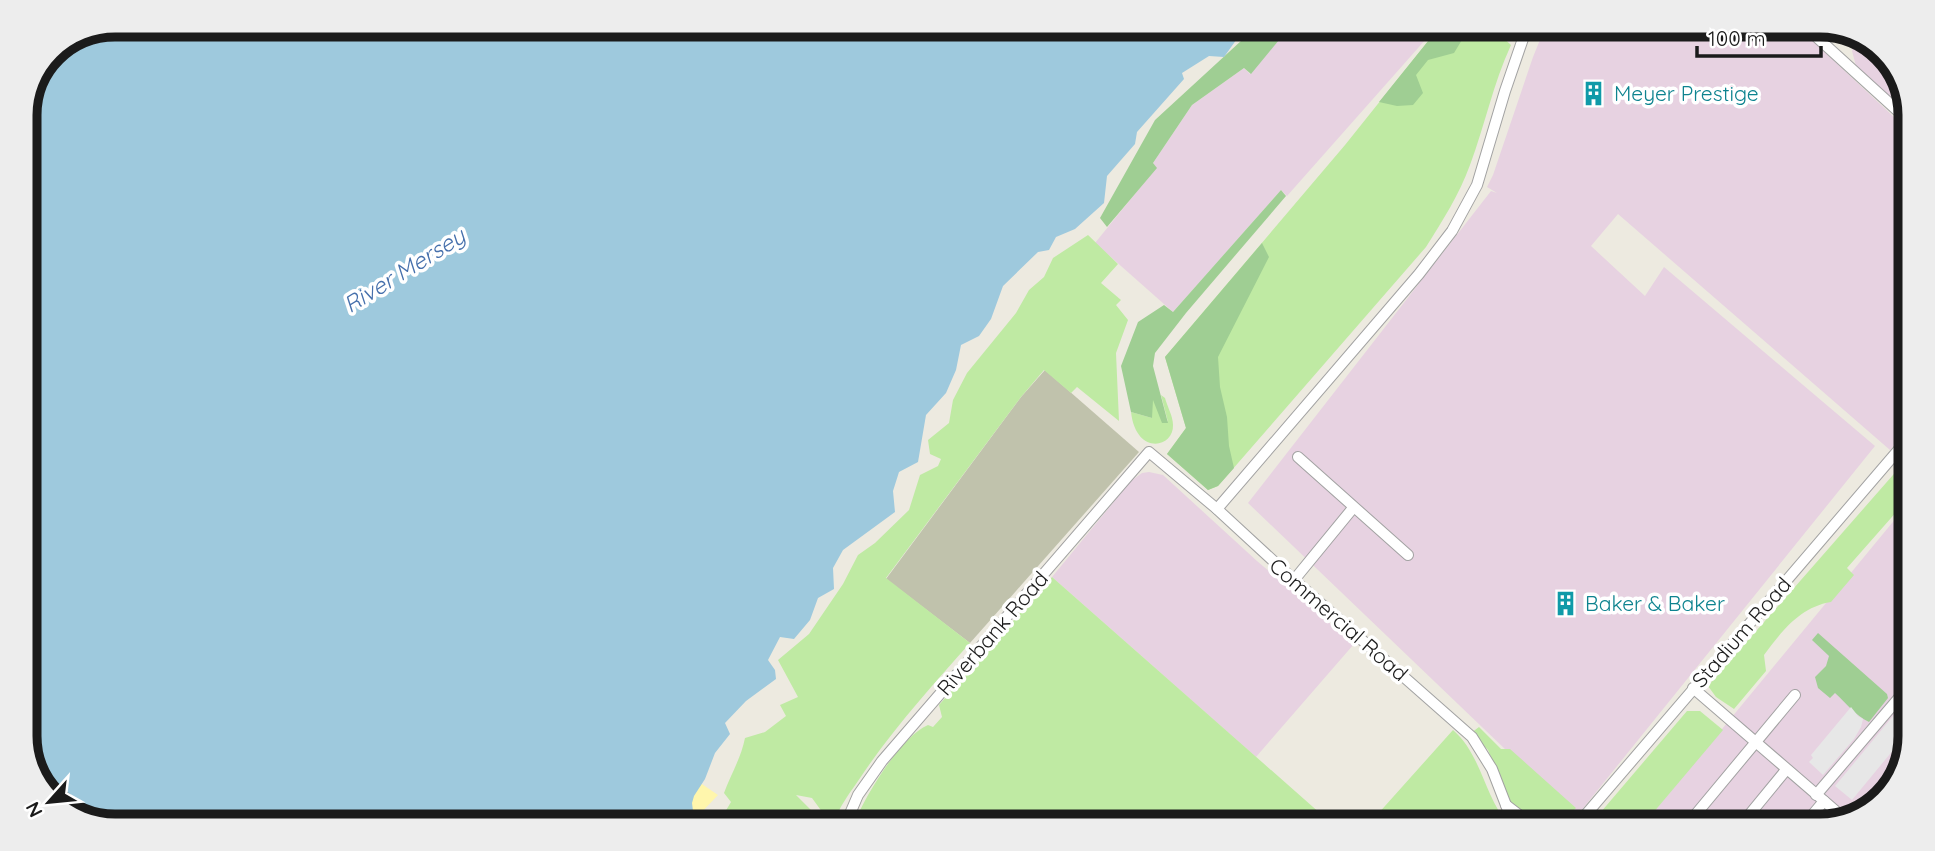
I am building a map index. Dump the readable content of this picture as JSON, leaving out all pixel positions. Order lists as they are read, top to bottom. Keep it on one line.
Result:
{"streets":{"street":["Commercial Road","Stadium Road","Riverbank Road"]},"crossings":[["Commercial Road","Riverbank Road"]],"water":["River Mersey"],"places":{"building":["Meyer Prestige","Baker & Baker"]},"scale_bar":"100 m","north":"bottom left"}
